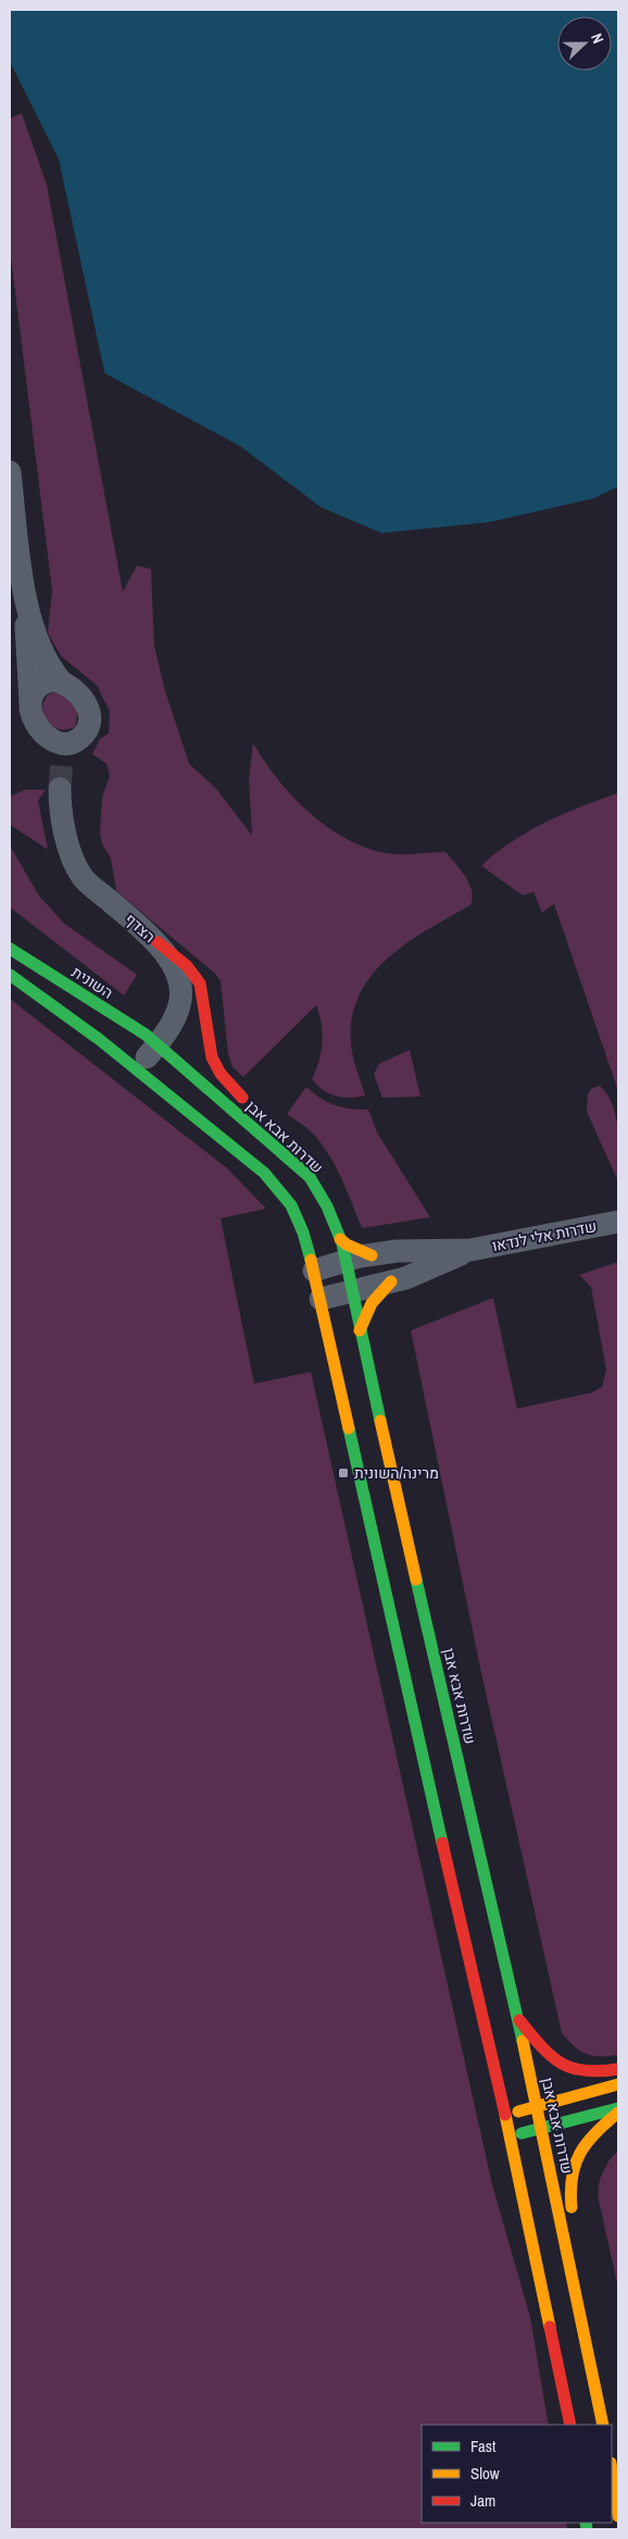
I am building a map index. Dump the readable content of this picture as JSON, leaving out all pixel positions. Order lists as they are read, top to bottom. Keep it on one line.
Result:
{"streets":{"street":["הצדף","השונית","שדרות אבא אבן","שדרות אלי לנדאו"]},"crossings":[["הצדף","השונית"],["הצדף","שדרות אבא אבן"],["השונית","שדרות אבא אבן"],["שדרות אבא אבן","שדרות אלי לנדאו"]],"places":{"transit":["מרינה/השונית"]},"legend":["Fast","Slow","Jam"],"north":"right"}
